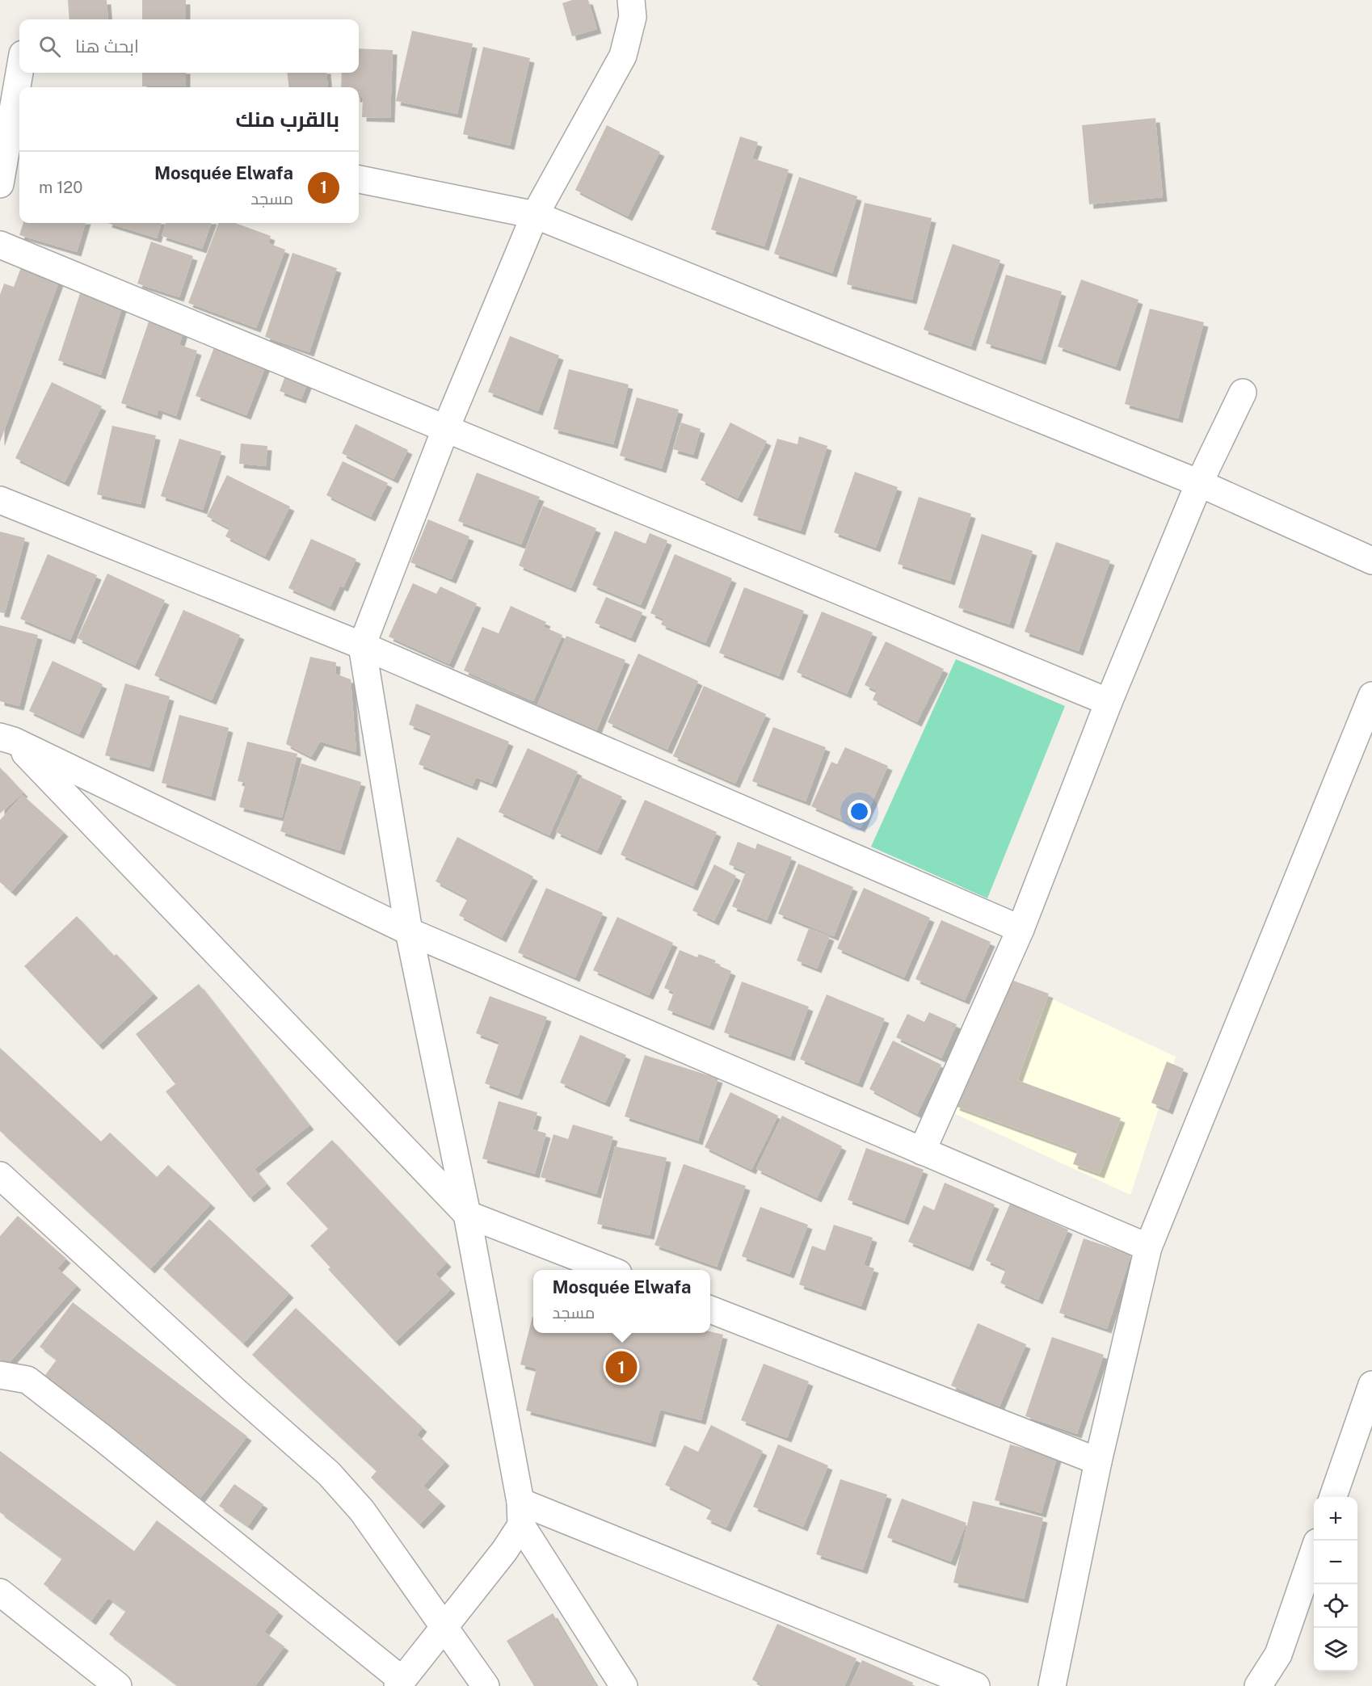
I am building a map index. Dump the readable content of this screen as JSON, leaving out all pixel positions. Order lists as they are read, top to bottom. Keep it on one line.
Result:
{"page":{"search":"ابحث هنا","heading":"بالقرب منك","list":[{"mark":"1","name":"Mosquée Elwafa","note":"مسجد","value":"120 m"}],"popup":["Mosquée Elwafa","مسجد"],"pins":"1","map_buttons":["+","−"]}}
